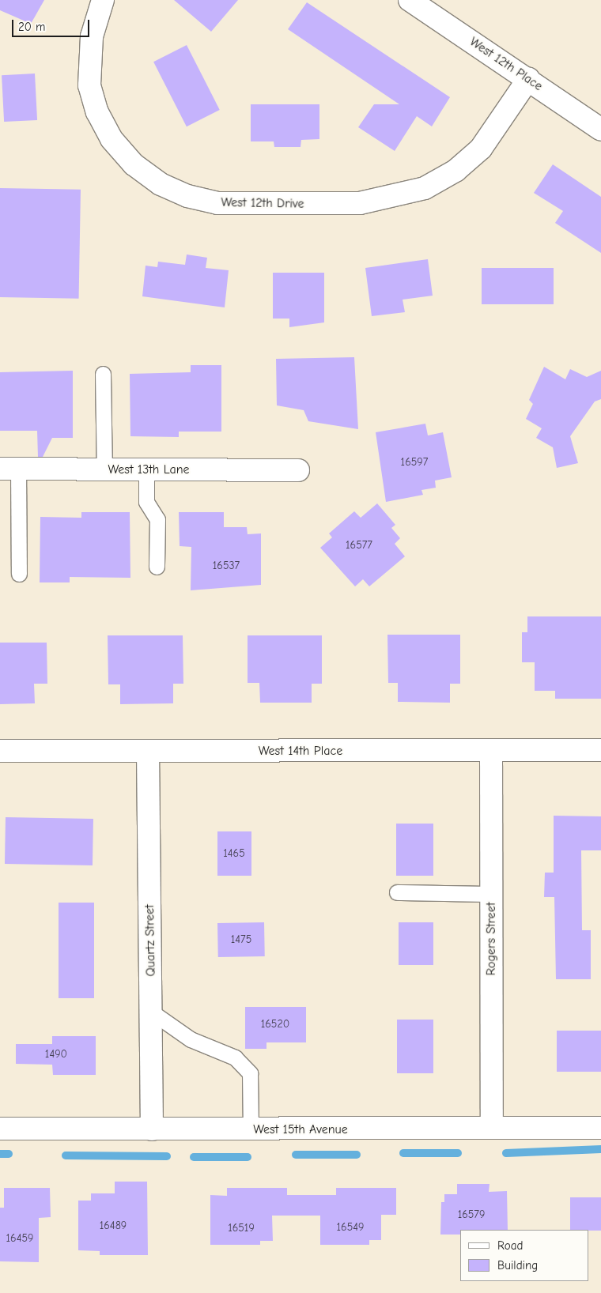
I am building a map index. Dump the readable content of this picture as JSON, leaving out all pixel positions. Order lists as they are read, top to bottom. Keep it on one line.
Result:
{"streets":{"street":["West 12th Place","West 12th Drive","West 13th Lane","West 14th Place","Rogers Street","Quartz Street","West 15th Avenue"]},"crossings":[["West 12th Place","West 12th Drive"],["West 14th Place","Rogers Street"],["West 14th Place","Quartz Street"],["Rogers Street","West 15th Avenue"],["Quartz Street","West 15th Avenue"]],"house_numbers":["16597","16577","16537","1465","1475","16520","1490","16579","16489","16549","16519","16459"],"legend":["Road","Building"],"scale_bar":"20 m"}
